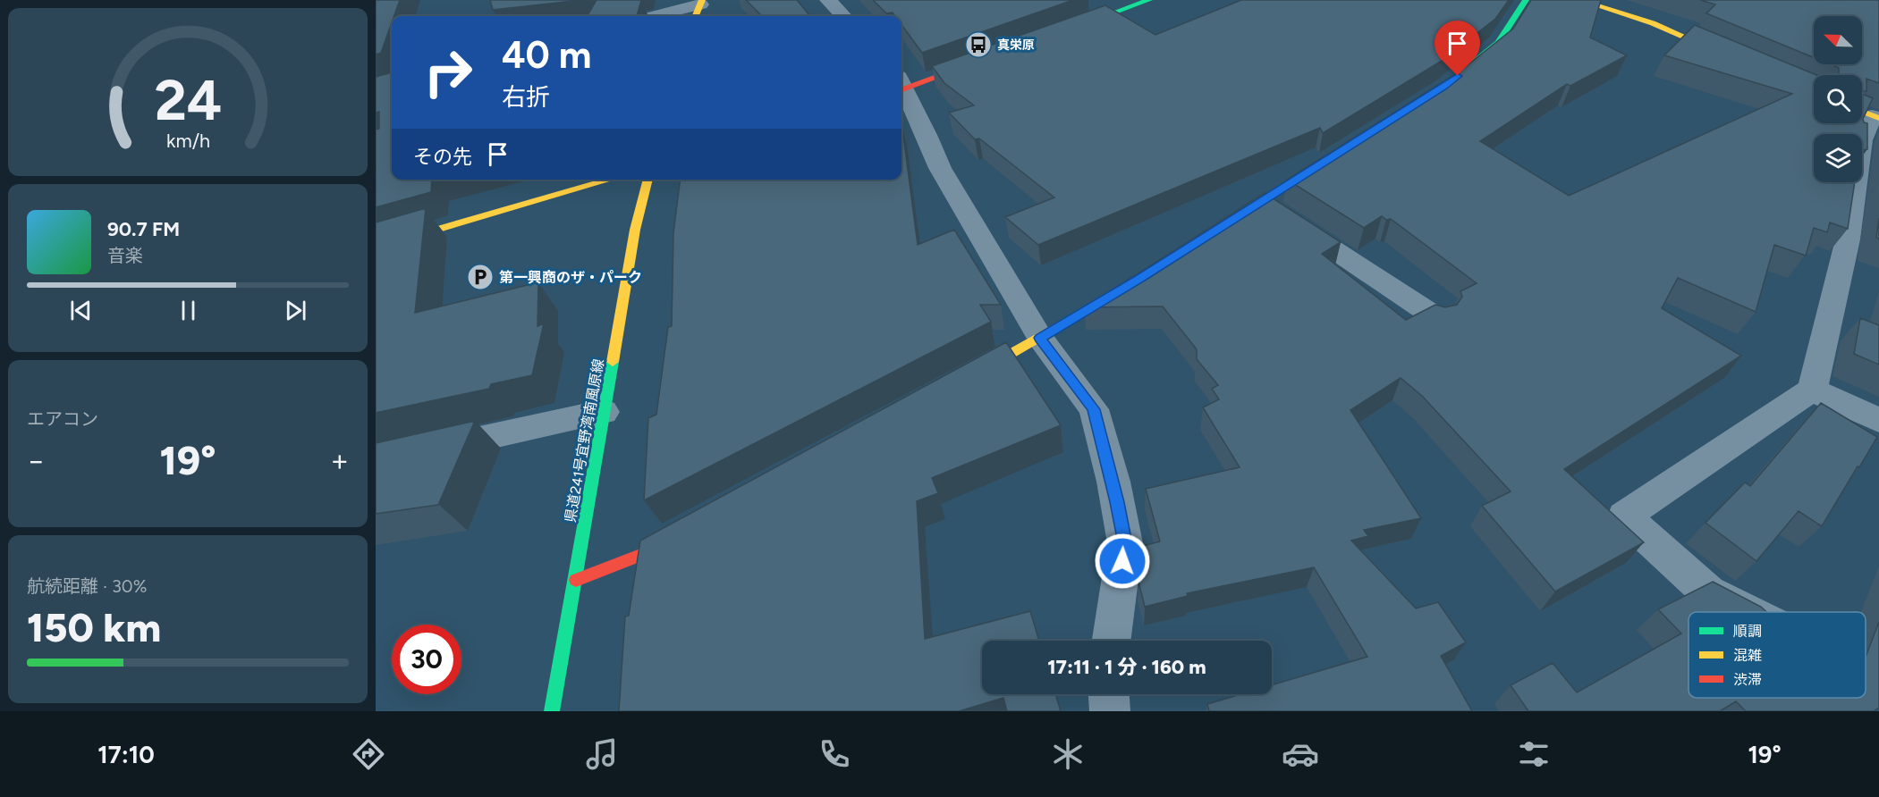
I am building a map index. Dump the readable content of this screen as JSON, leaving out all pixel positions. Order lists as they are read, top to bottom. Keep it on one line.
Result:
{"streets":{"main road":["県道241号宜野湾南風原線"]},"places":{"bus stop":["真栄原"],"parking":["第一興商のザ・パーク"]},"legend":["順調","混雑","渋滞"],"north":"top left","page":{"turn":["40 m","右折"],"then":"その先","song":["90.7 FM","音楽"],"tile":["エアコン",["航続距離 · 30%","150 km"]],"heat":["−","19°","+"],"limit":"30","trip":"17:11 · 1 分 · 160 m","tabs":["17:10","19°"],"gauge":["24","km/h"]}}
